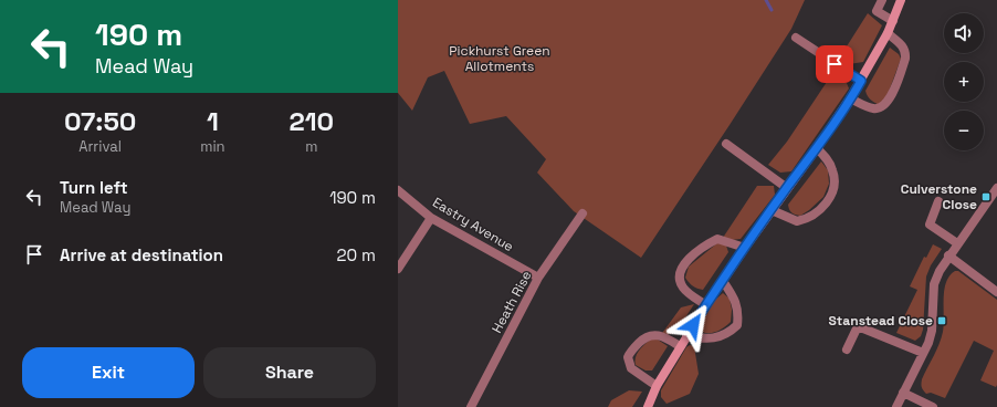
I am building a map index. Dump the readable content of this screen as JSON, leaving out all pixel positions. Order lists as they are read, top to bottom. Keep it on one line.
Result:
{"streets":{"street":["Eastry Avenue","Heath Rise"]},"crossings":[["Eastry Avenue","Heath Rise"]],"parks":["Pickhurst Green Allotments"],"places":{"transit":["Culverstone Close","Stanstead Close"]},"page":{"turn":["190 m","Mead Way"],"map_buttons":["+","−"],"eta":["07:50","Arrival","1","min","210","m"],"list":[{"name":"Turn left","note":"Mead Way","value":"190 m"},{"name":"Arrive at destination","value":"20 m"}],"buttons":["Exit","Share"]}}
